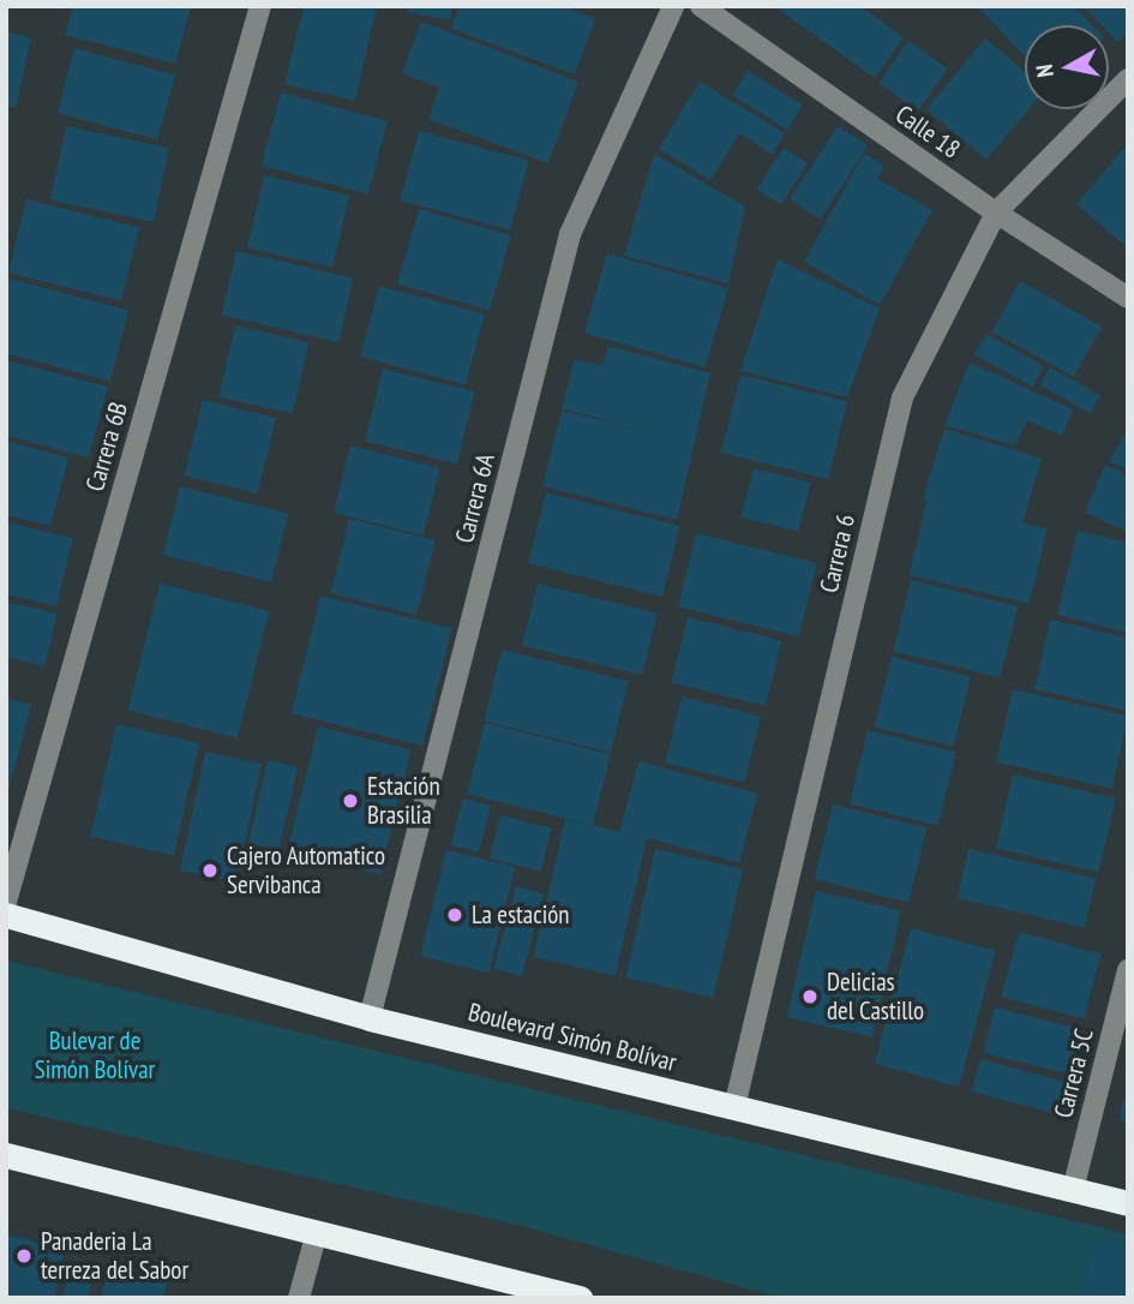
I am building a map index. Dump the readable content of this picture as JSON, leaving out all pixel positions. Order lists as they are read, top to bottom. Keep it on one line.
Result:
{"streets":{"highway":["Boulevard Simón Bolívar"],"street":["Calle 18","Carrera 6B","Carrera 6A","Carrera 6","Carrera 5C"]},"crossings":[["Calle 18","Carrera 6"],["Carrera 6A","Boulevard Simón Bolívar"],["Carrera 6","Boulevard Simón Bolívar"],["Boulevard Simón Bolívar","Carrera 5C"]],"parks":["Bulevar de Simón Bolívar"],"places":["Estación Brasilia","Cajero Automatico Servibanca","La estación","Delicias del Castillo","Panaderia La terreza del Sabor"],"north":"left"}
